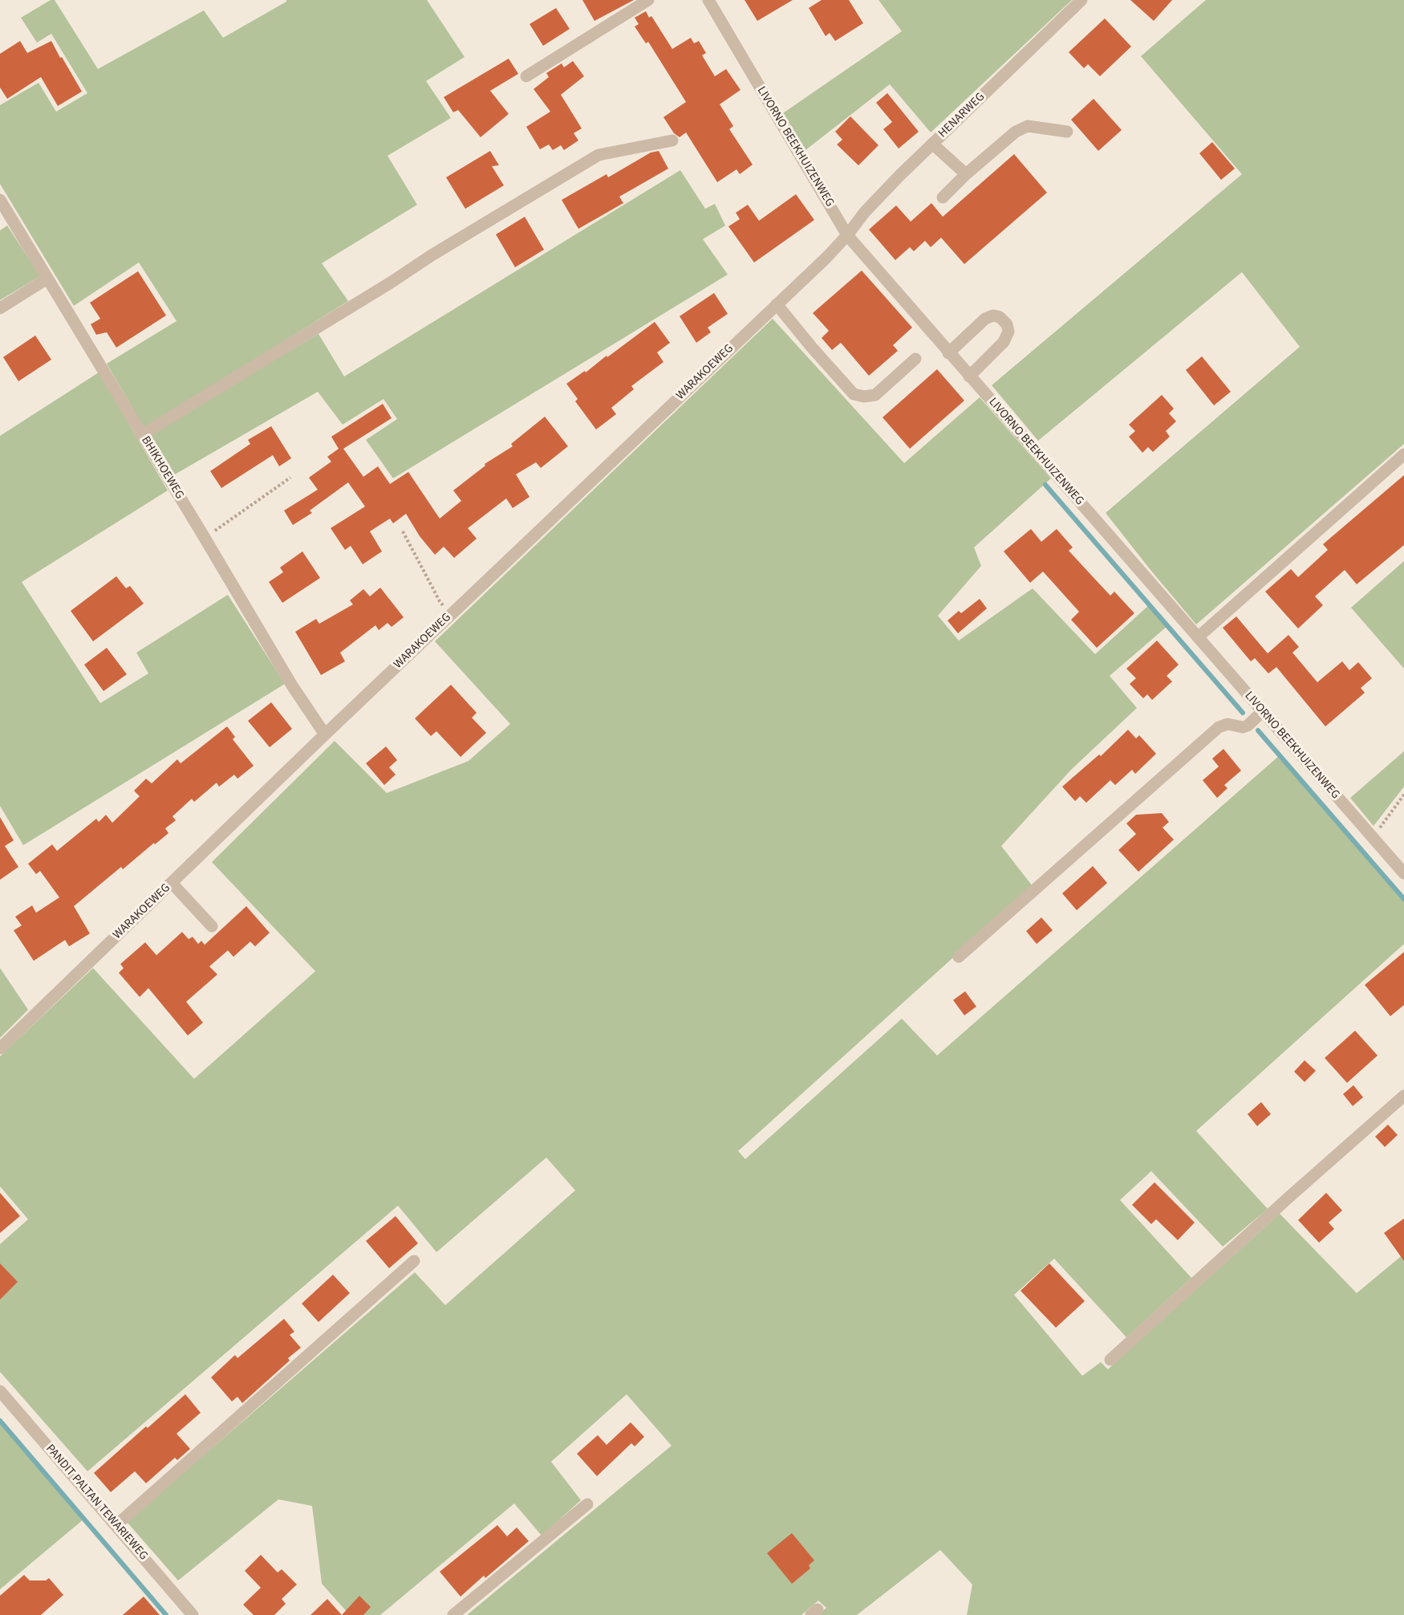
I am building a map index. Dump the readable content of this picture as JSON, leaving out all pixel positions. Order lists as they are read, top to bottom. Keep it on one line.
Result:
{"streets":{"street":["HENARWEG","LIVORNO BEEKHUIZENWEG","WARAKOEWEG","BHIKHOEWEG","PANDIT PALTAN TEWARIEWEG"]},"crossings":[["HENARWEG","LIVORNO BEEKHUIZENWEG"],["HENARWEG","WARAKOEWEG"],["LIVORNO BEEKHUIZENWEG","WARAKOEWEG"],["WARAKOEWEG","BHIKHOEWEG"]]}
